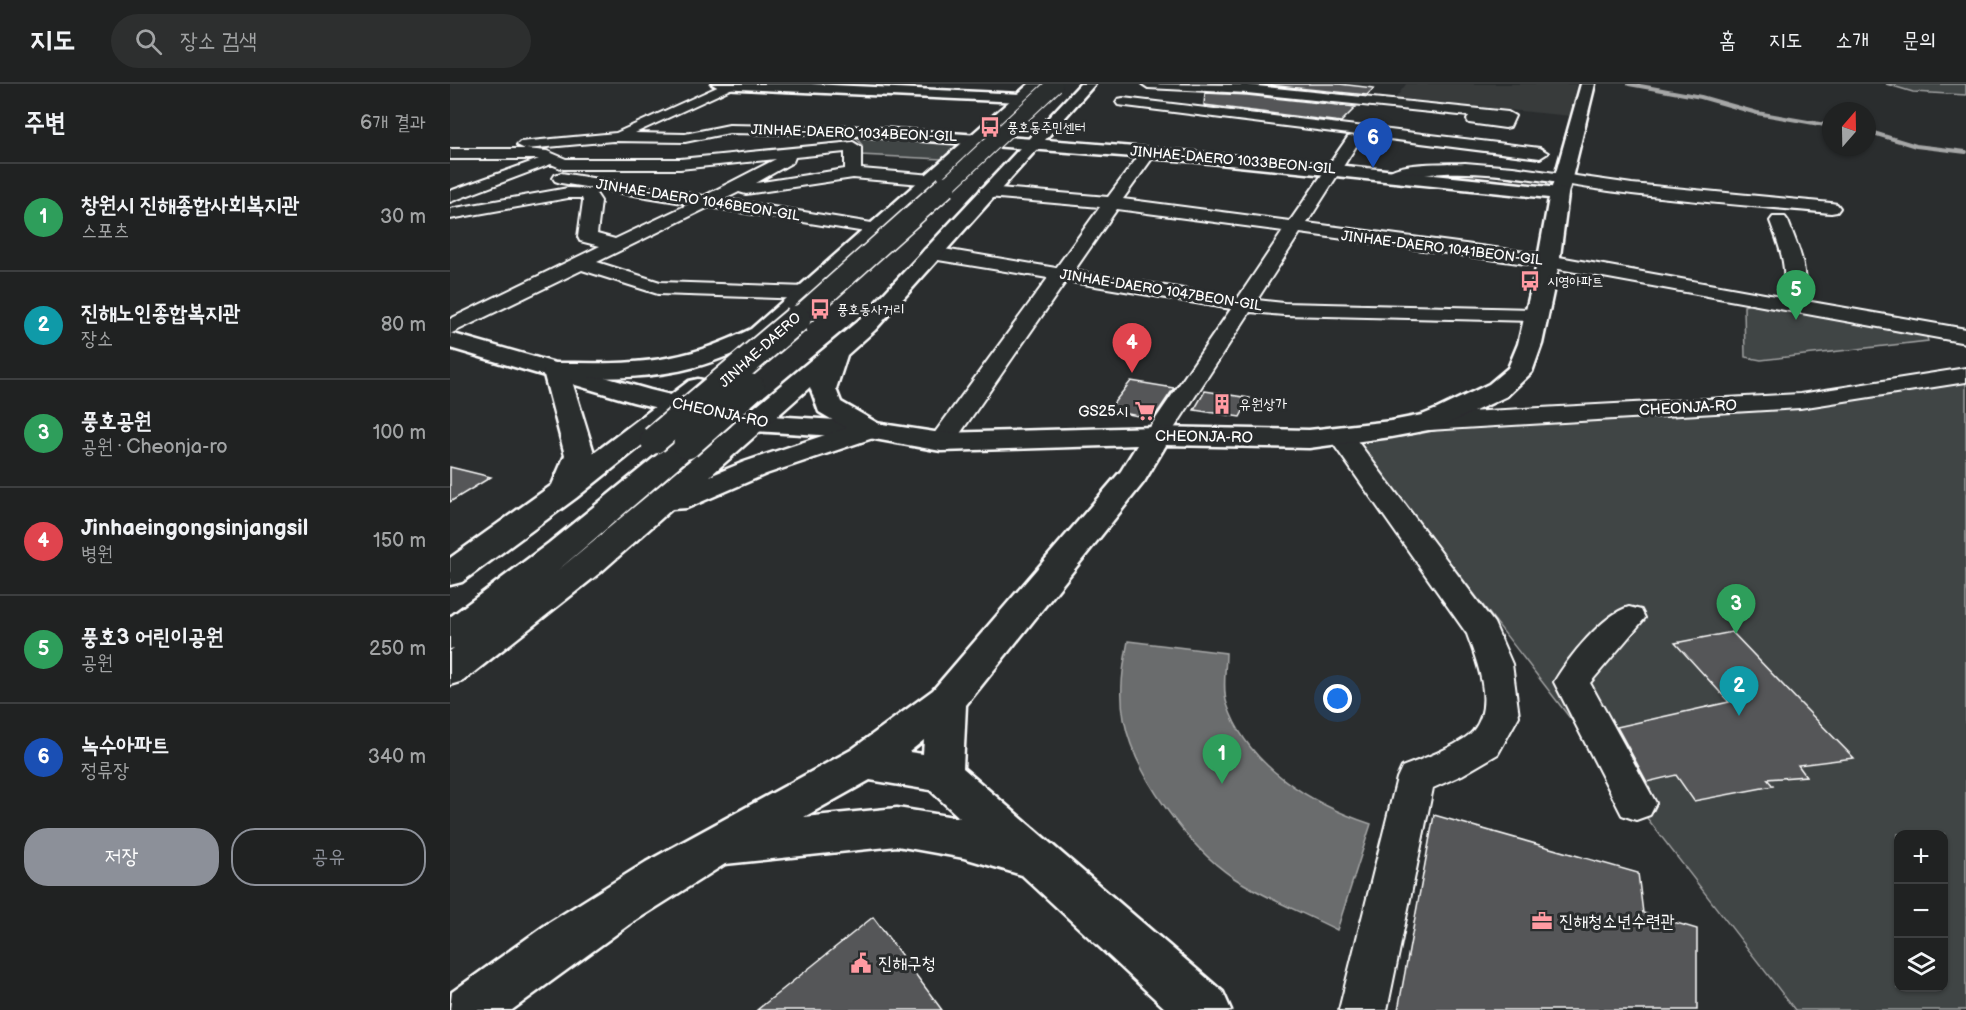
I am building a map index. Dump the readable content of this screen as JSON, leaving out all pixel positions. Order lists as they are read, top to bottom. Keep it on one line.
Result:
{"streets":{"main road":["JINHAE-DAERO 1034BEON-GIL","JINHAE-DAERO 1033BEON-GIL","JINHAE-DAERO","CHEONJA-RO"],"street":["JINHAE-DAERO 1046BEON-GIL","JINHAE-DAERO 1041BEON-GIL","JINHAE-DAERO 1047BEON-GIL"]},"crossings":[["JINHAE-DAERO 1034BEON-GIL","JINHAE-DAERO 1033BEON-GIL"]],"places":{"bus stop":["풍호동주민센터","시영아파트","풍호동사거리"],"building":["유원상가"],"supermarket":["GS25시"],"office":["진해청소년수련관"],"public building":["진해구청"]},"north":"top","page":{"header":"지도","search":"장소 검색","nav":["홈","지도","소개","문의"],"heading":["주변","6개 결과"],"pins":["6","5","4","3","2","1"],"list":[{"mark":"1","name":"창원시 진해종합사회복지관","note":"스포츠","value":"30 m"},{"mark":"2","name":"진해노인종합복지관","note":"장소","value":"80 m"},{"mark":"3","name":"풍호공원","note":"공원 · Cheonja-ro","value":"100 m"},{"mark":"4","name":"Jinhaeingongsinjangsil","note":"병원","value":"150 m"},{"mark":"5","name":"풍호3 어린이공원","note":"공원","value":"250 m"},{"mark":"6","name":"녹수아파트","note":"정류장","value":"340 m"}],"buttons":["저장","공유"],"map_buttons":["+","−"]}}
